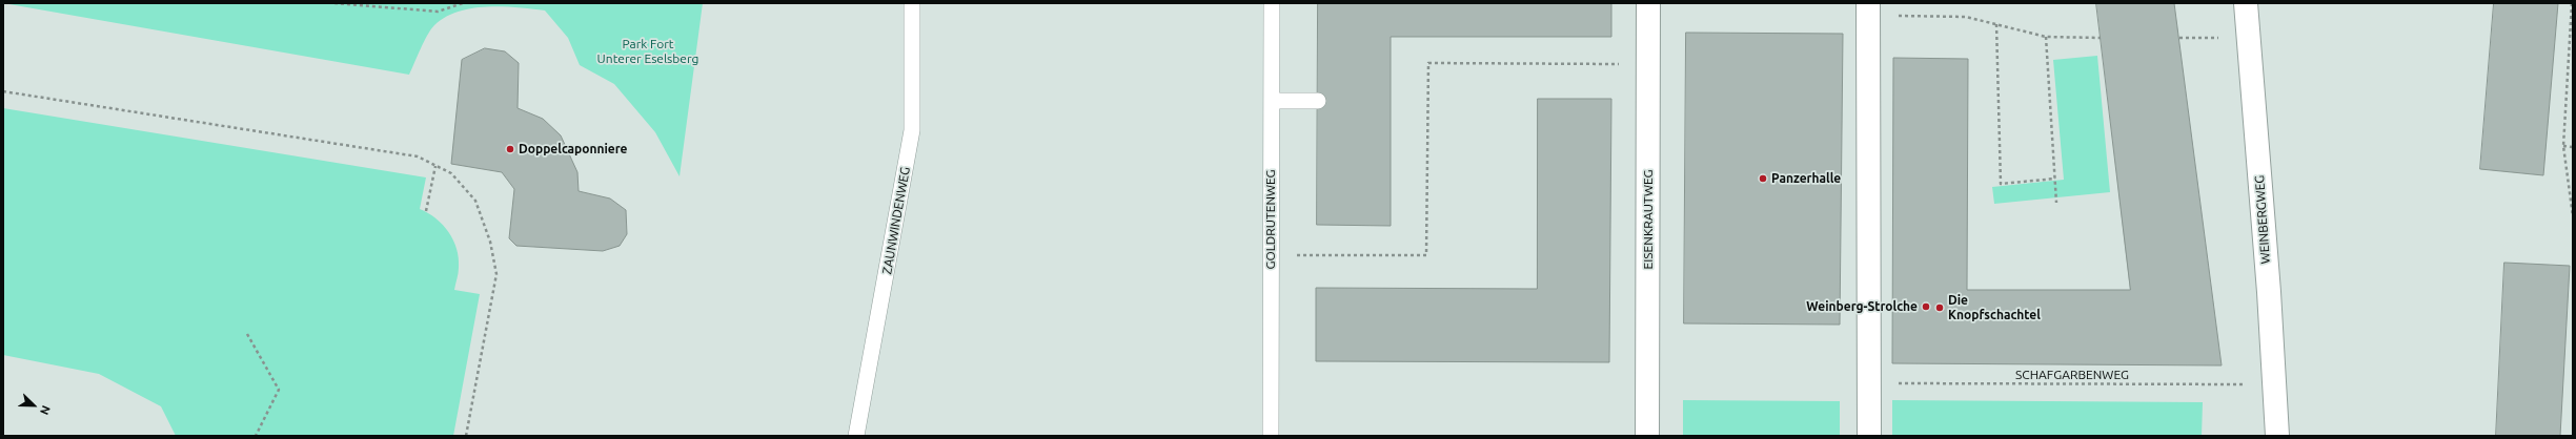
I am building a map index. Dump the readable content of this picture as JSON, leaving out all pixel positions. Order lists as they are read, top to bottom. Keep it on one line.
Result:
{"streets":{"street":["EISENKRAUTWEG","WEINBERGWEG"],"lane":["GOLDRUTENWEG","ZAUNWINDENWEG"],"path":["SCHAFGARBENWEG"]},"crossings":[["WEINBERGWEG","SCHAFGARBENWEG"]],"parks":["Park Fort Unterer Eselsberg"],"places":["Doppelcaponniere","Panzerhalle","Weinberg-Strolche","Die Knopfschachtel"],"north":"bottom right"}
